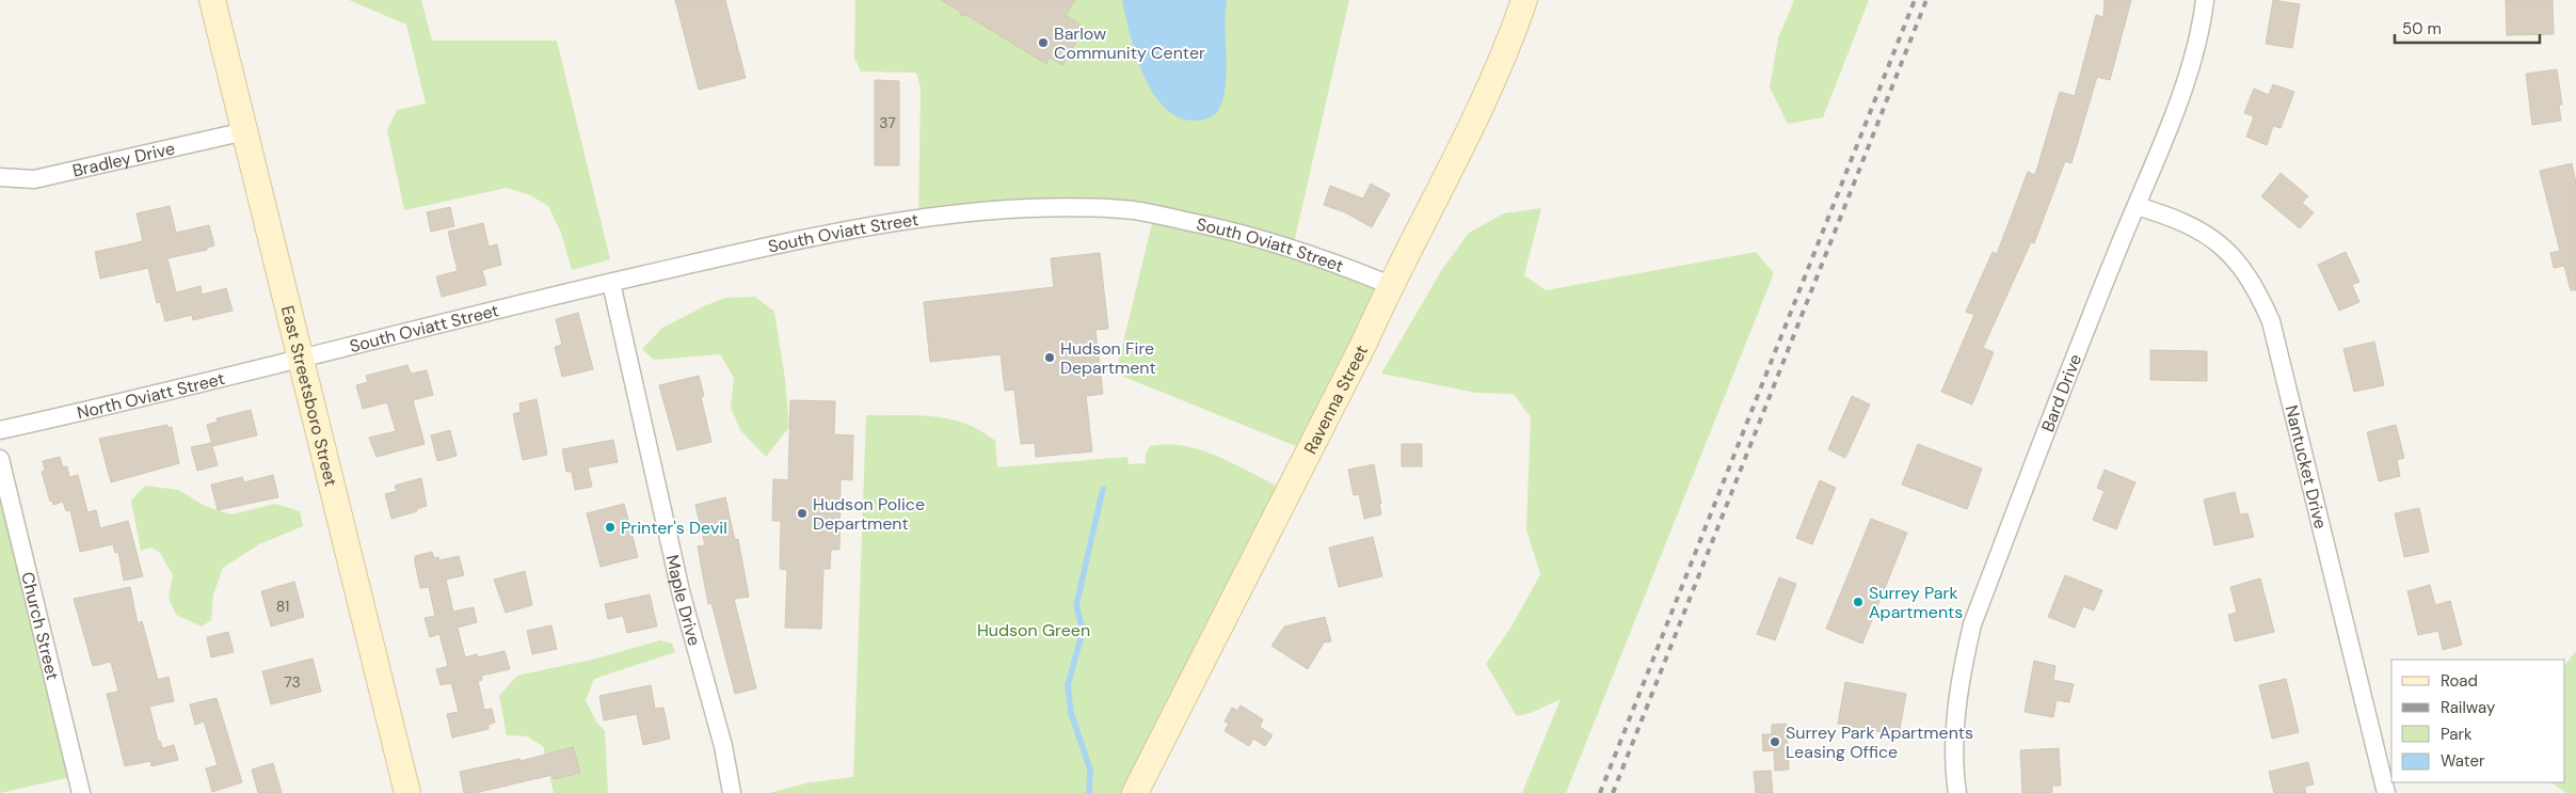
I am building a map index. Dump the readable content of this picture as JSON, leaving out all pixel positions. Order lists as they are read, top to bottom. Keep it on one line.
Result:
{"streets":{"street":["Bradley Drive","South Oviatt Street","Bard Drive","North Oviatt Street","East Streetsboro Street","Ravenna Street","Nantucket Drive","Maple Drive","Church Street"]},"crossings":[["Bradley Drive","East Streetsboro Street"],["South Oviatt Street","North Oviatt Street"],["South Oviatt Street","East Streetsboro Street"],["South Oviatt Street","Ravenna Street"],["South Oviatt Street","Maple Drive"],["Bard Drive","Nantucket Drive"],["North Oviatt Street","East Streetsboro Street"]],"parks":["Hudson Green"],"places":["Barlow Community Center","Hudson Fire Department","Hudson Police Department","Printer's Devil","Surrey Park Apartments","Surrey Park Apartments Leasing Office"],"house_numbers":["37","81","73"],"legend":["Road","Railway","Park","Water"],"scale_bar":"50 m"}
